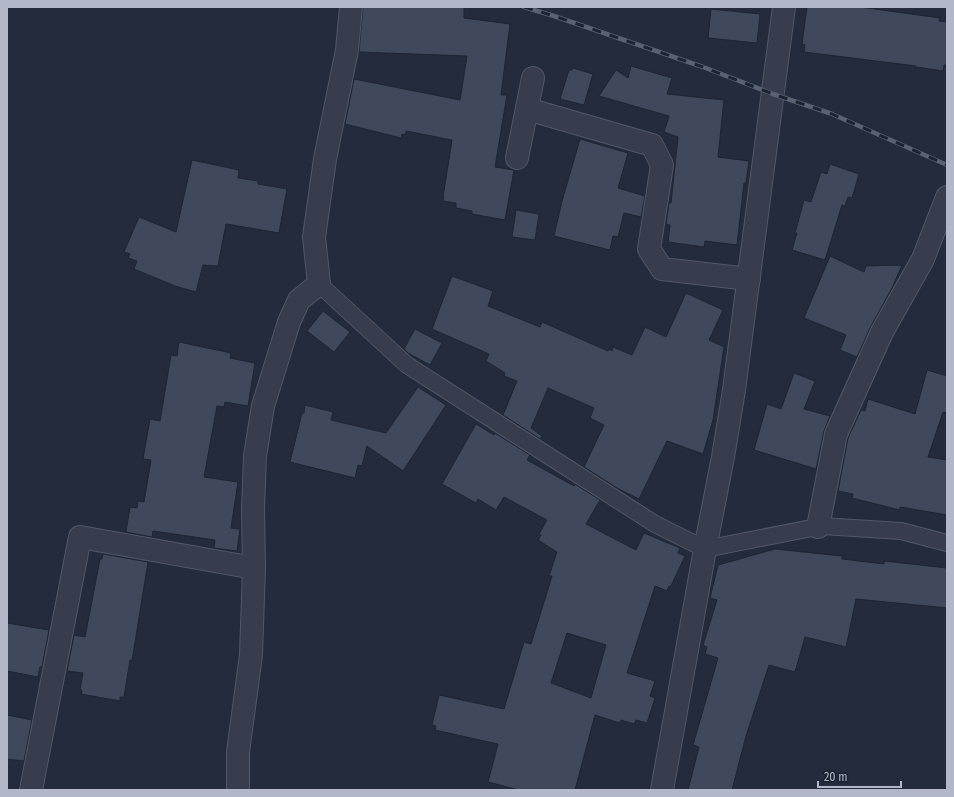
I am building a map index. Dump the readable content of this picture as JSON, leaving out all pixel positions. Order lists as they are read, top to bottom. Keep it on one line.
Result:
{"scale_bar":"20 m"}
